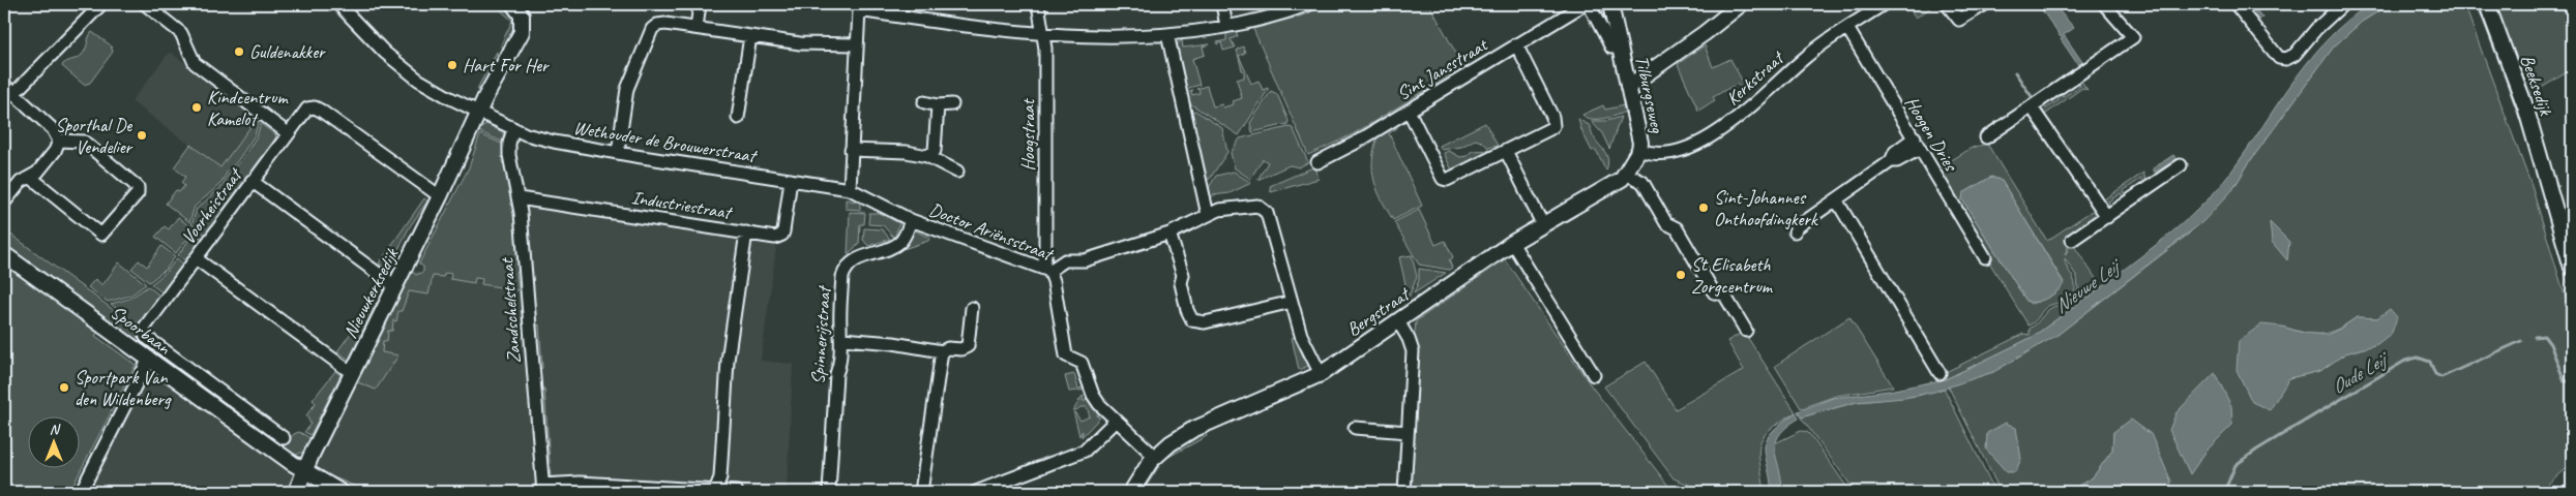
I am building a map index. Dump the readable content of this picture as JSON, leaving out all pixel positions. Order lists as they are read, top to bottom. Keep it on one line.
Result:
{"streets":{"street":["Sint Jansstraat","Kerkstraat","Beeksedijk","Tilburgseweg","Hoogen Dries","Hoogstraat","Wethouder de Brouwerstraat","Industriestraat","Voorheistraat","Doctor Ariënsstraat","Nieuwkerksedijk","Zandschelstraat","Bergstraat","Spoorbaan","Spinnerijstraat"]},"crossings":[["Sint Jansstraat","Tilburgseweg"],["Kerkstraat","Tilburgseweg"],["Kerkstraat","Hoogen Dries"],["Kerkstraat","Bergstraat"],["Tilburgseweg","Bergstraat"],["Hoogstraat","Doctor Ariënsstraat"],["Wethouder de Brouwerstraat","Industriestraat"],["Wethouder de Brouwerstraat","Doctor Ariënsstraat"],["Wethouder de Brouwerstraat","Nieuwkerksedijk"],["Wethouder de Brouwerstraat","Zandschelstraat"],["Industriestraat","Zandschelstraat"],["Voorheistraat","Nieuwkerksedijk"],["Voorheistraat","Spoorbaan"],["Doctor Ariënsstraat","Bergstraat"],["Doctor Ariënsstraat","Spinnerijstraat"],["Nieuwkerksedijk","Spoorbaan"]],"water":["Nieuwe Leij","Oude Leij"],"places":["Guldenakker","Hart For Her","Kindcentrum Kamelot","Sporthal De Vendelier","Sint-Johannes Onthoofdingkerk","St Elisabeth Zorgcentrum","Sportpark Van den Wildenberg"],"north":"top"}
